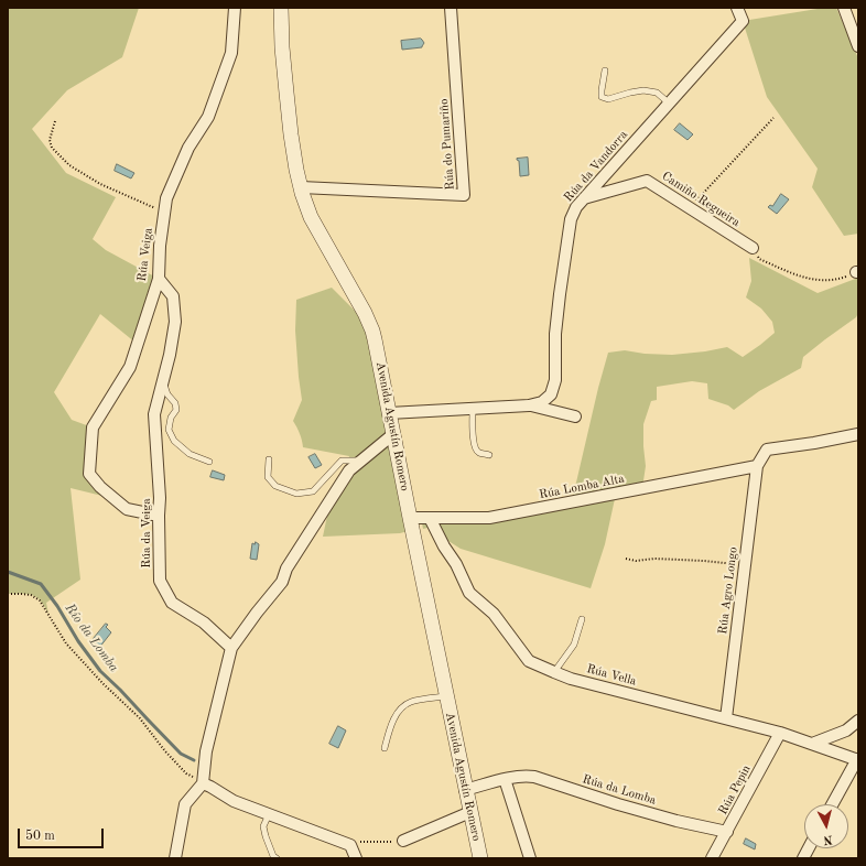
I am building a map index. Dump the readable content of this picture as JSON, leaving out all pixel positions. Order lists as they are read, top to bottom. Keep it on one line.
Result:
{"streets":{"street":["Rúa do Pumariño","Rúa da Vandorra","Camiño Regueira","Rúa Veiga","Avenida Agustín Romero","Rúa Lomba Alta","Rúa da Veiga","Rúa Agro Longo","Rúa Vella","Rúa da Lomba","Rúa Pepin"]},"crossings":[["Rúa do Pumariño","Avenida Agustín Romero"],["Rúa da Vandorra","Camiño Regueira"],["Rúa da Vandorra","Avenida Agustín Romero"],["Rúa Veiga","Rúa da Veiga"],["Avenida Agustín Romero","Rúa Lomba Alta"],["Avenida Agustín Romero","Rúa da Lomba"],["Rúa Lomba Alta","Rúa Agro Longo"],["Rúa Lomba Alta","Rúa Vella"],["Rúa Agro Longo","Rúa Vella"],["Rúa Vella","Rúa Pepin"],["Rúa da Lomba","Rúa Pepin"]],"water":["Río da Lomba"],"scale_bar":"50 m","north":"bottom"}
